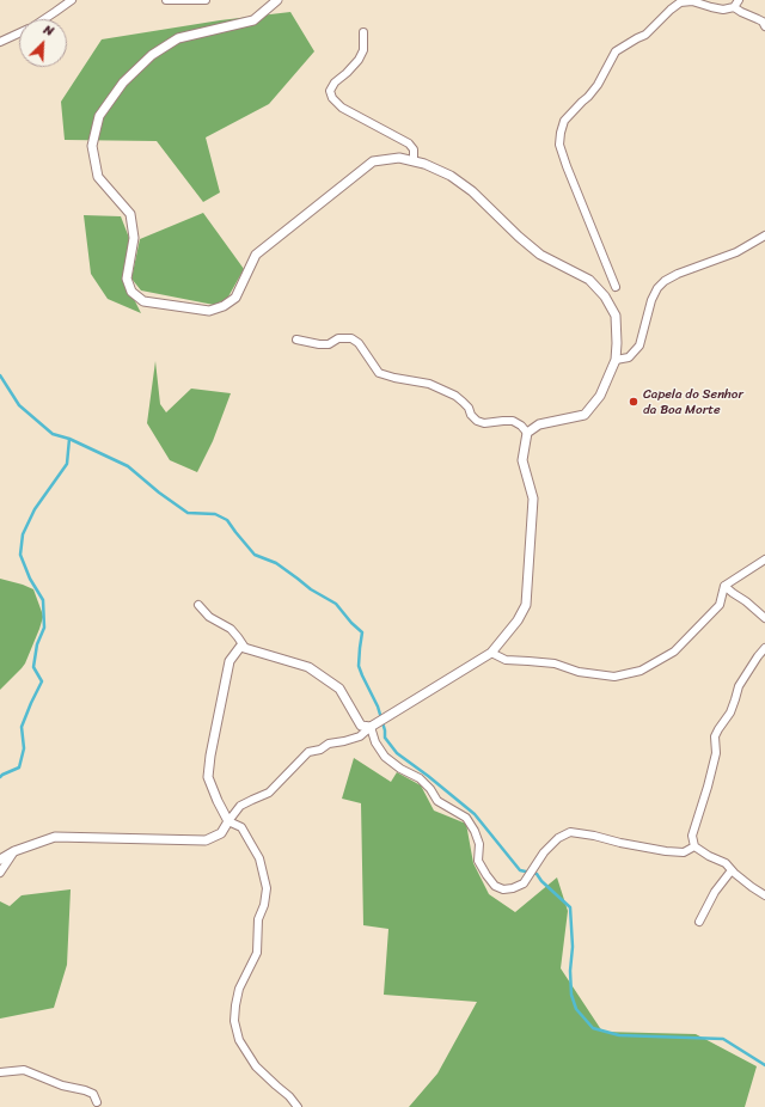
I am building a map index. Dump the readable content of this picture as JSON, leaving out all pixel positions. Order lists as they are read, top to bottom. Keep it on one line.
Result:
{"places":["Capela do Senhor da Boa Morte"],"north":"top right"}
